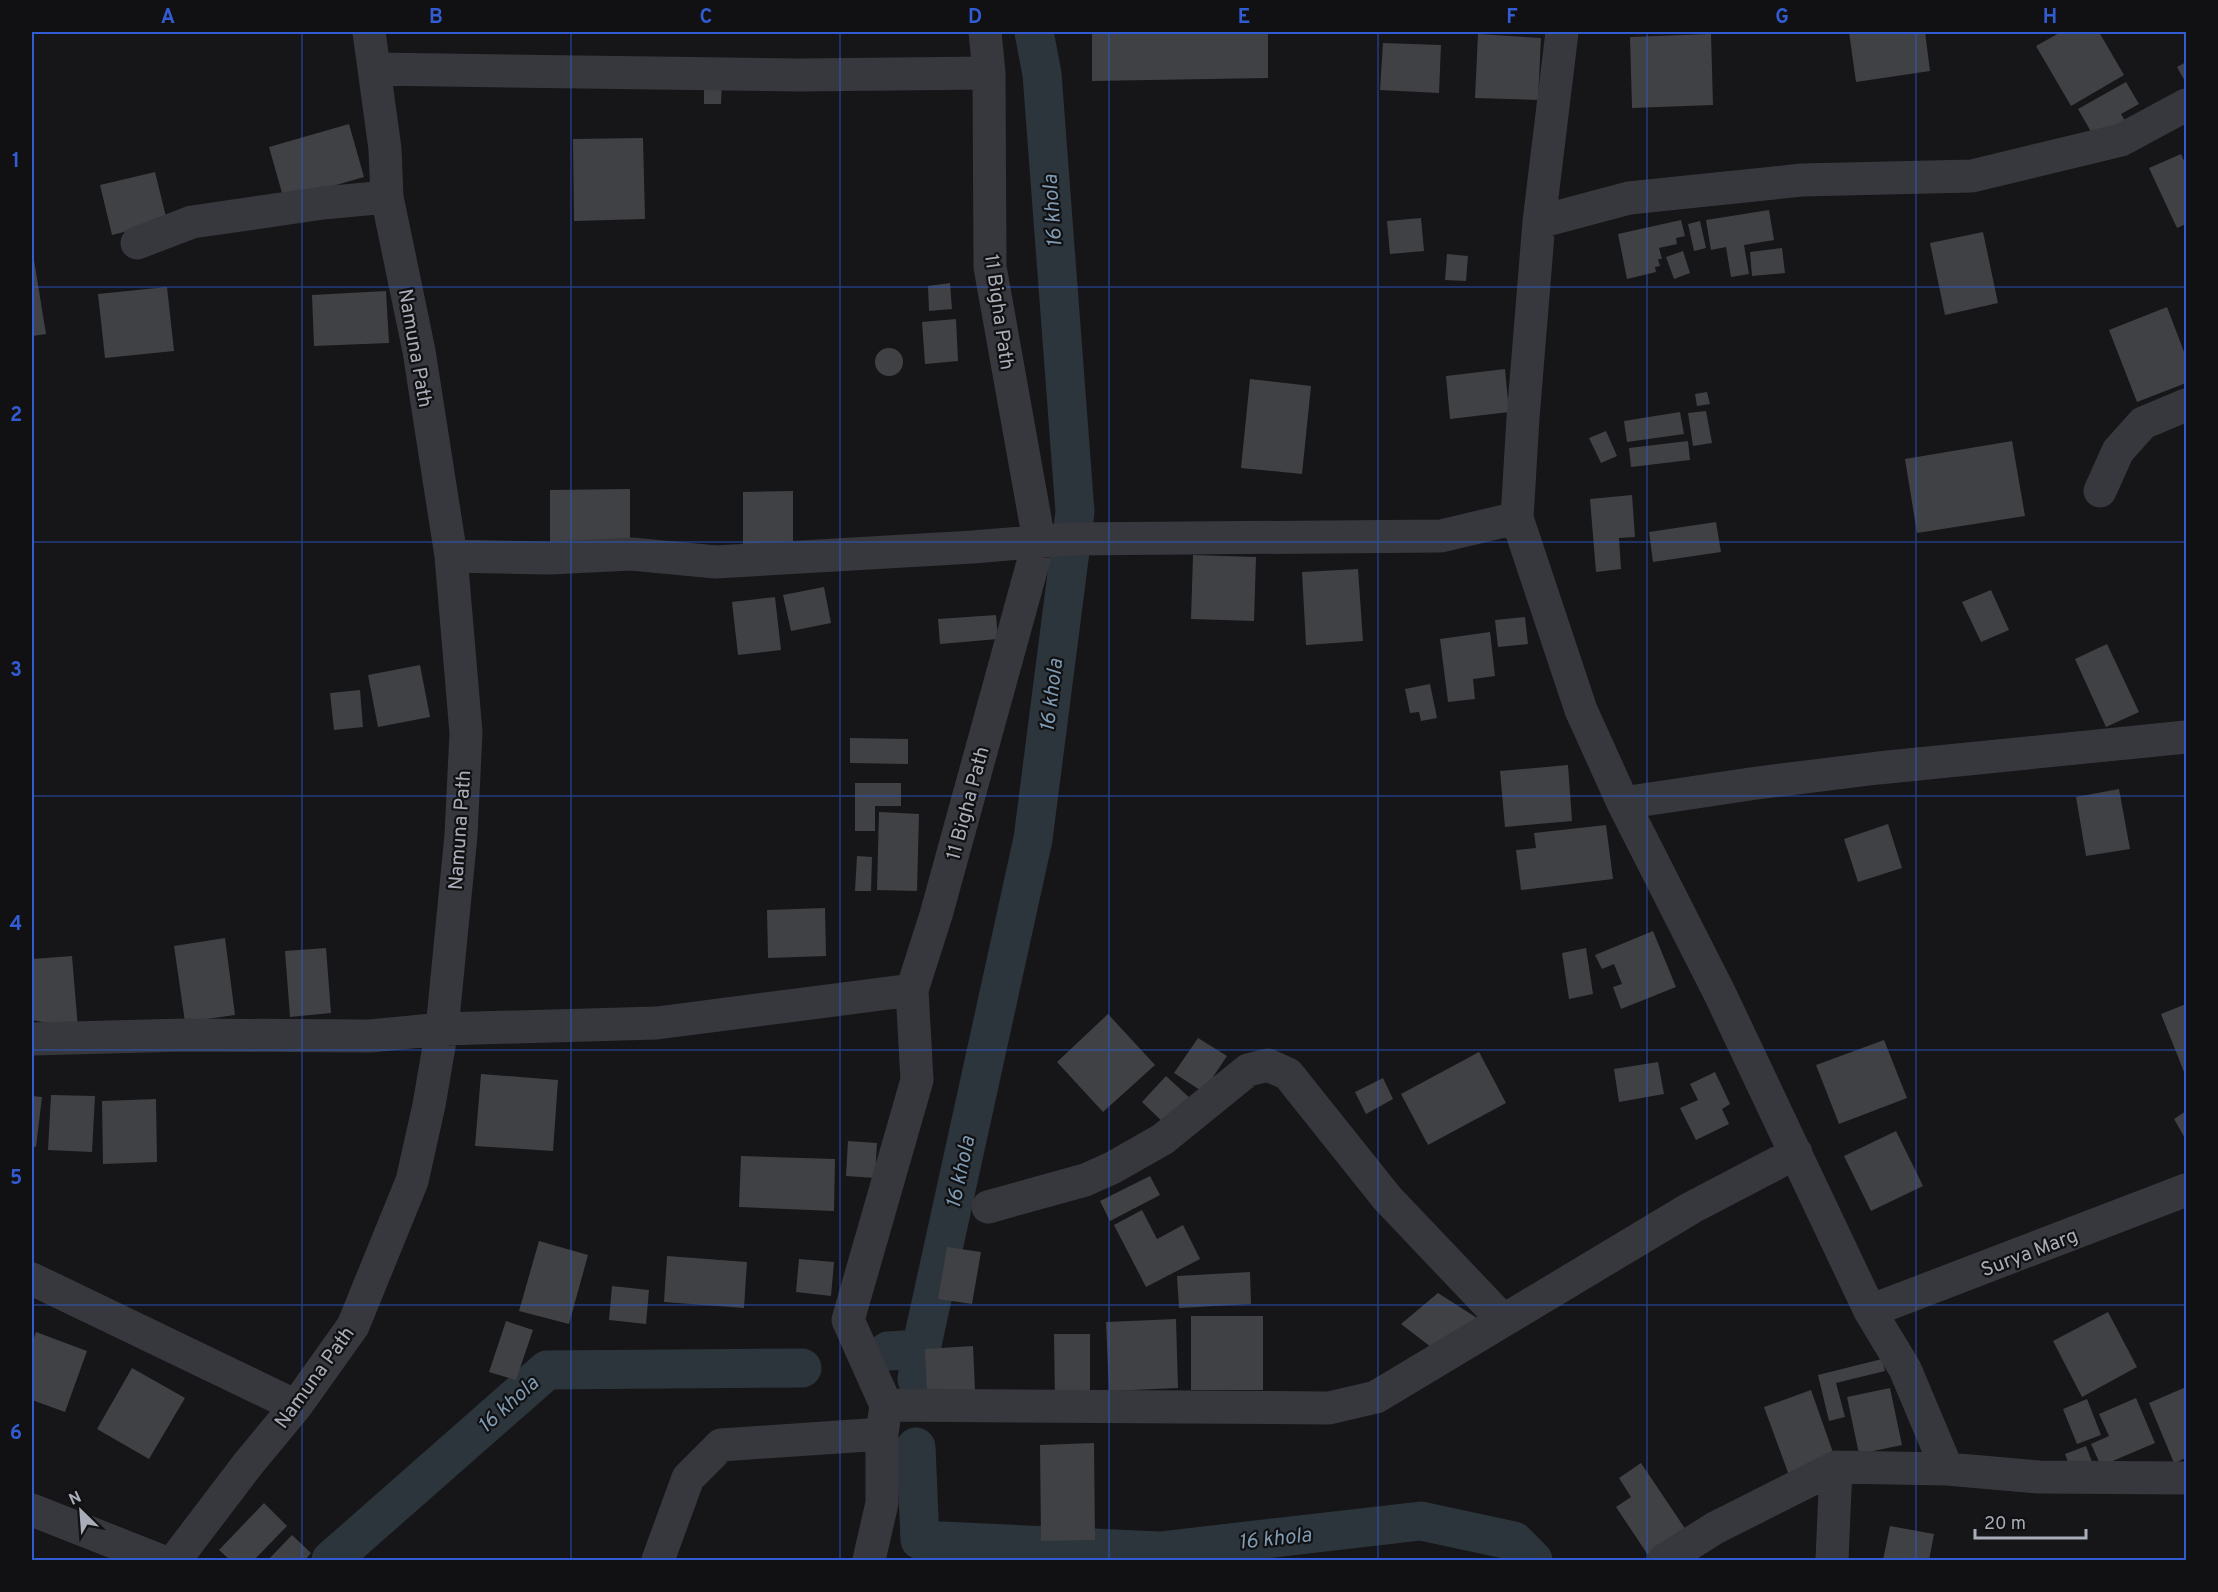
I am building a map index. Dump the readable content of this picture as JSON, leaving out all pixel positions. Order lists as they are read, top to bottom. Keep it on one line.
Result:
{"streets":{"street":["11 Bigha Path","Namuna Path","Surya Marg"]},"water":["16 khola"],"scale_bar":"20 m","north":"top left","grid":{"columns":["A","B","C","D","E","F","G","H"],"rows":["1","2","3","4","5","6"]}}
